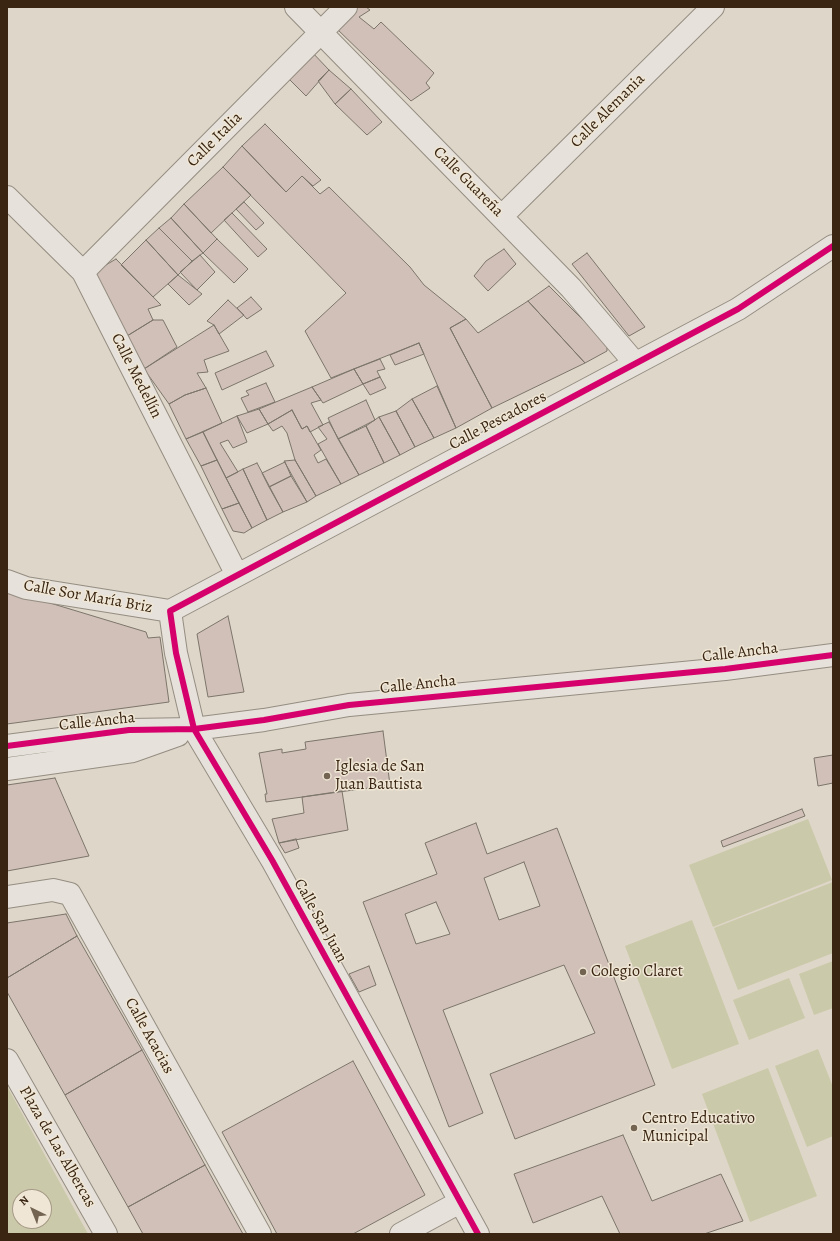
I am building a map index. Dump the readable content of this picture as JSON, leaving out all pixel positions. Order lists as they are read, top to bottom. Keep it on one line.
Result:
{"streets":{"street":["Calle Alemania","Calle Italia","Calle Guareña","Calle Medellín","Calle Pescadores","Calle Sor María Briz","Calle Ancha","Calle San Juan","Calle Acacias","Plaza de Las Albercas"]},"crossings":[["Calle Alemania","Calle Guareña"],["Calle Italia","Calle Guareña"],["Calle Italia","Calle Medellín"],["Calle Guareña","Calle Pescadores"],["Calle Medellín","Calle Pescadores"],["Calle Pescadores","Calle Sor María Briz"],["Calle Pescadores","Calle San Juan"],["Calle Sor María Briz","Calle San Juan"],["Calle Ancha","Calle San Juan"]],"places":["Iglesia de San Juan Bautista","Colegio Claret","Centro Educativo Municipal"],"north":"top left"}
